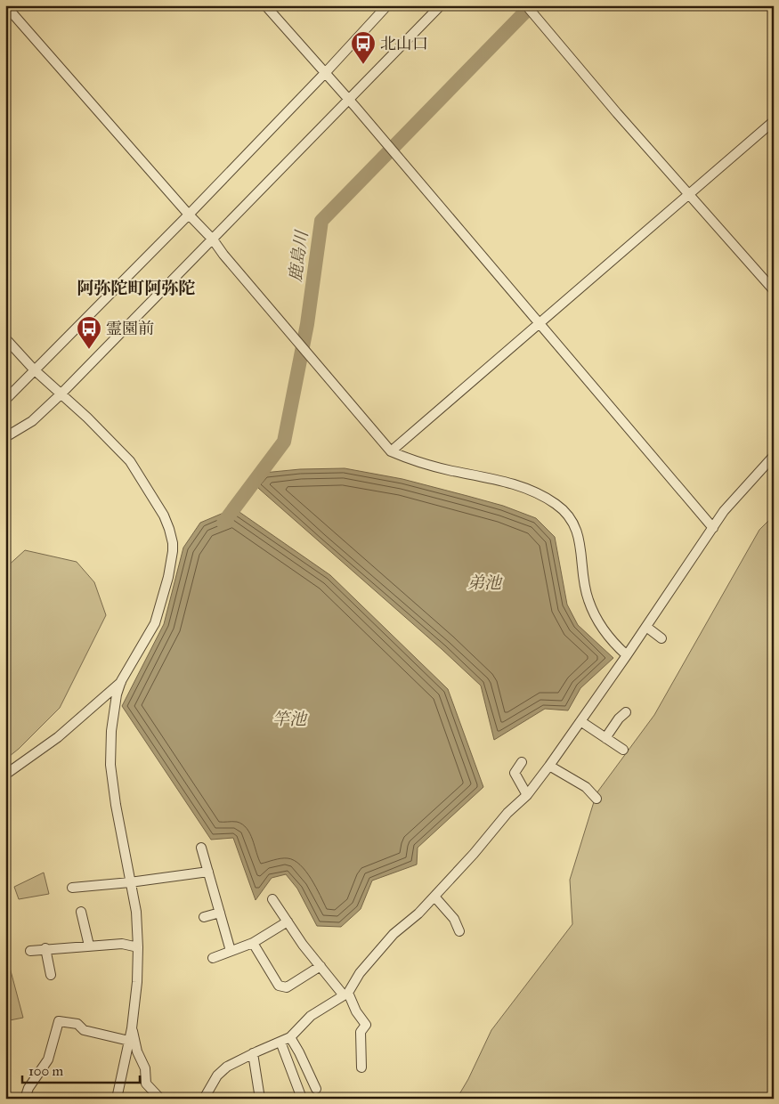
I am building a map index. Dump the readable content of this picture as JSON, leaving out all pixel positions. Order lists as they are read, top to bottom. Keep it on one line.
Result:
{"districts":["阿弥陀町阿弥陀"],"water":["鹿島川","弟池","竿池"],"places":{"bus stop":["北山口","霊園前"]},"scale_bar":"100 m"}
